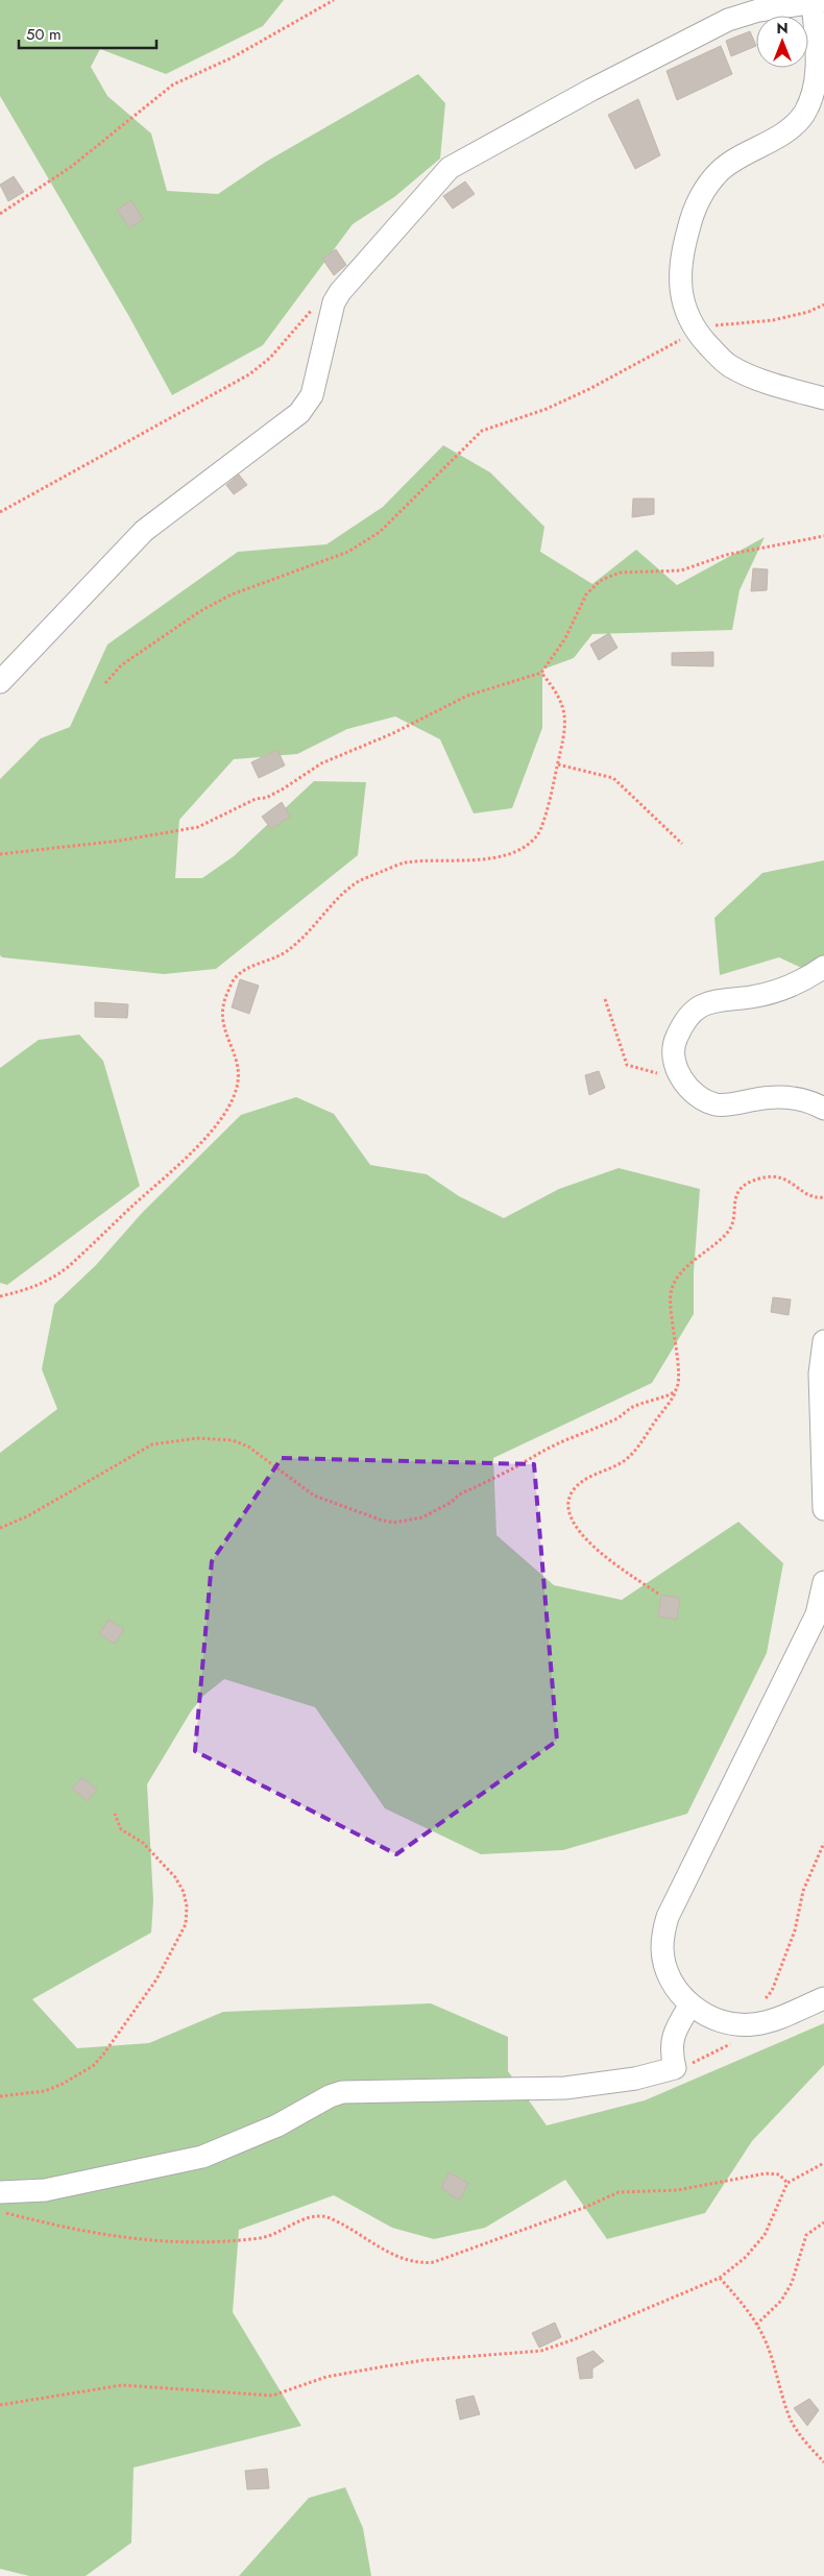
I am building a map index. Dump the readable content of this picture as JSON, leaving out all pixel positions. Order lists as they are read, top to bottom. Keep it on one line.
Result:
{"scale_bar":"50 m","north":"top"}
